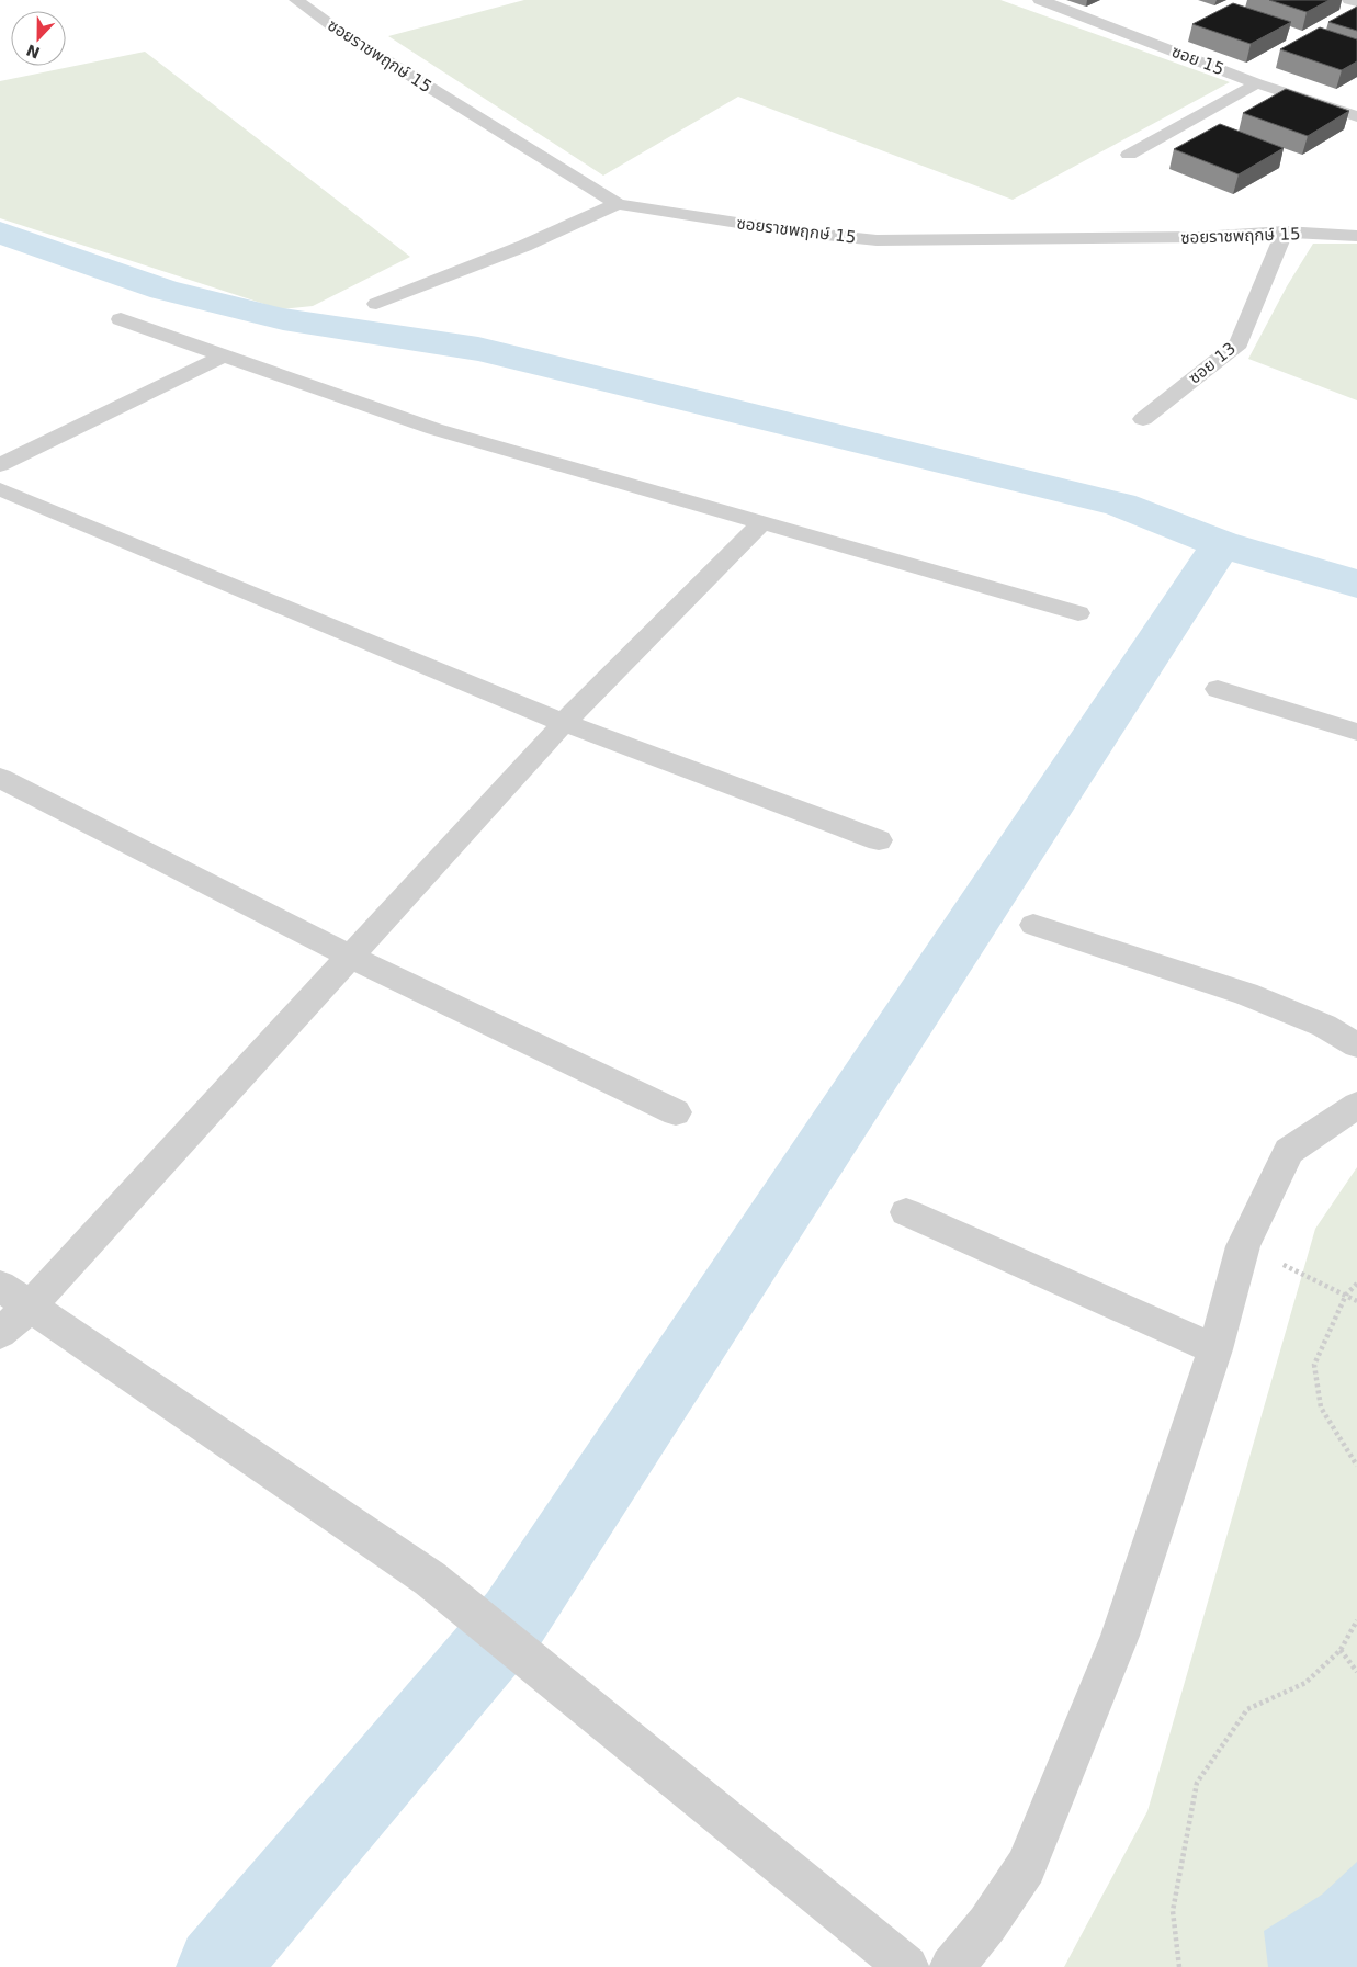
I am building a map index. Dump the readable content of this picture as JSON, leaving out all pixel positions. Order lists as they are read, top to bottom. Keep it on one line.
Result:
{"streets":{"street":["ซอยราชพฤกษ์ 15","ซอย 15","ซอย 13"]},"crossings":[["ซอยราชพฤกษ์ 15","ซอย 13"]],"north":"bottom"}
